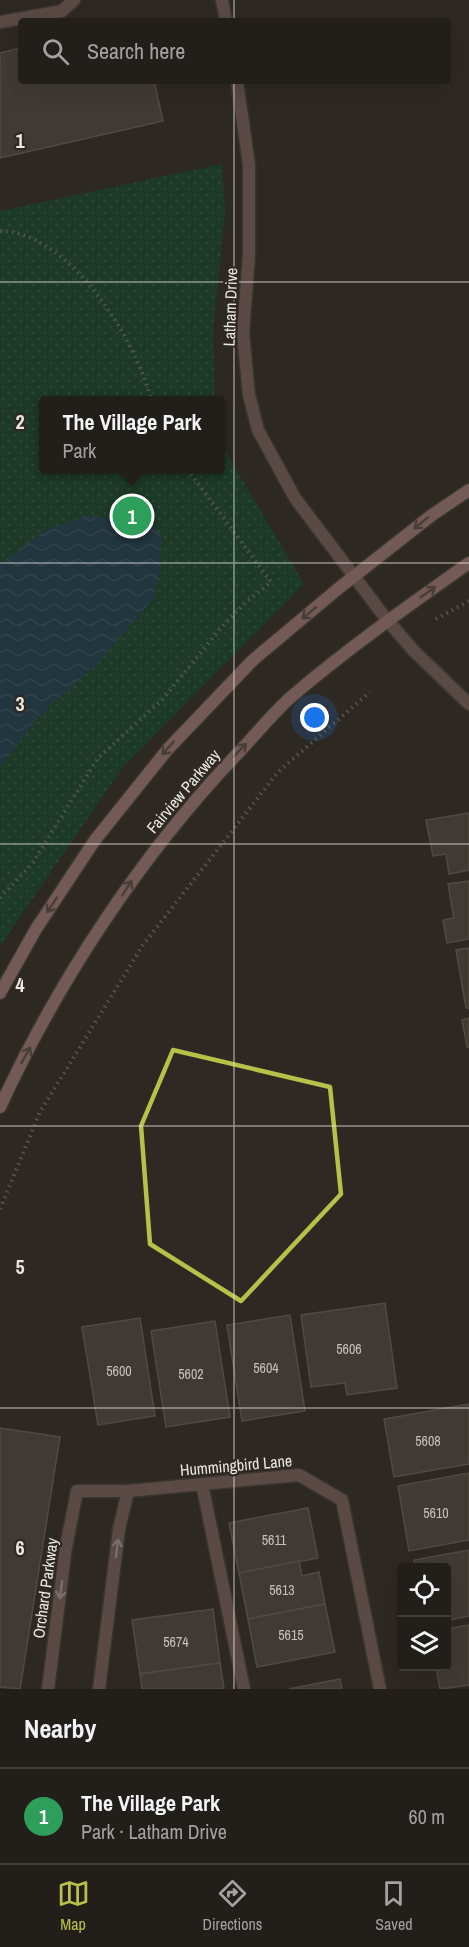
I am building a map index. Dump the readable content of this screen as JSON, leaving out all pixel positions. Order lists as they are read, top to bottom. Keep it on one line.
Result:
{"streets":{"street":["Latham Drive","Fairview Parkway","Hummingbird Lane","Orchard Parkway"]},"crossings":[["Latham Drive","Fairview Parkway"],["Hummingbird Lane","Orchard Parkway"]],"house_numbers":["5606","5604","5600","5602","5608","5610","5611","5613","5615","5674"],"page":{"search":"Search here","popup":["The Village Park","Park"],"pins":"1","heading":"Nearby","list":[{"mark":"1","name":"The Village Park","note":"Park · Latham Drive","value":"60 m"}],"nav":["Map","Directions","Saved"]},"grid":{"rows":["1","2","3","4","5","6"]}}
